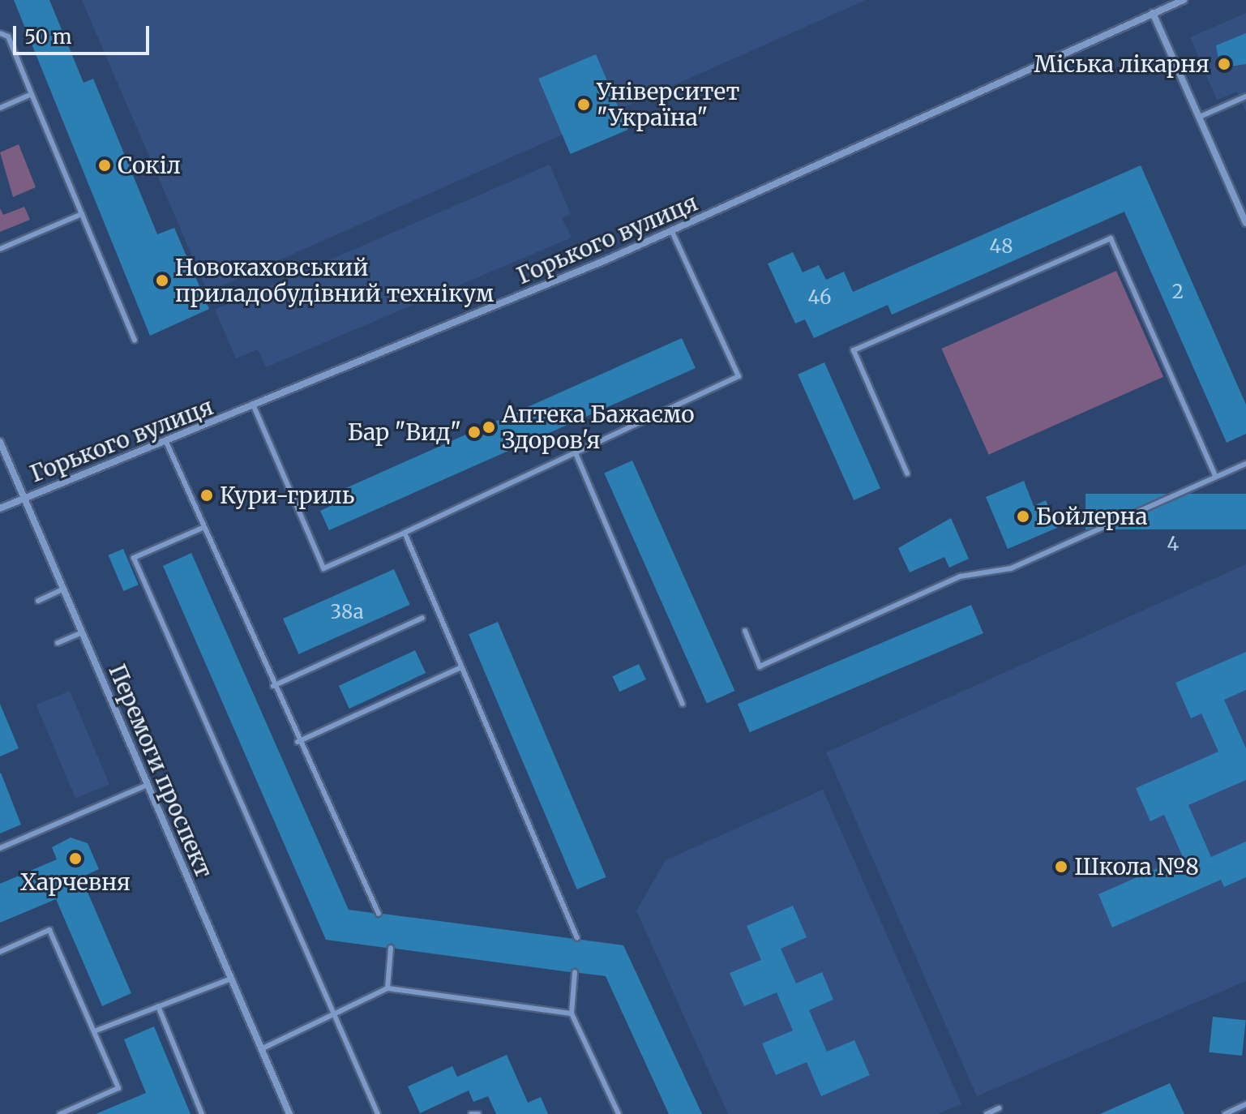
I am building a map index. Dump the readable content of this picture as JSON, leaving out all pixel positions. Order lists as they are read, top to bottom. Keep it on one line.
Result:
{"streets":{"street":["Горького вулиця","Перемоги проспект"]},"crossings":[["Горького вулиця","Перемоги проспект"]],"places":["Міська лікарня","Університет \"Україна\"","Сокіл","Новокаховський приладобудівний технікум","Аптека Бажаємо Здоров'я","Бар \"Вид\"","Кури-гриль","Бойлерна","Харчевня","Школа №8"],"house_numbers":["48","2","46","4","38а"],"scale_bar":"50 m"}
